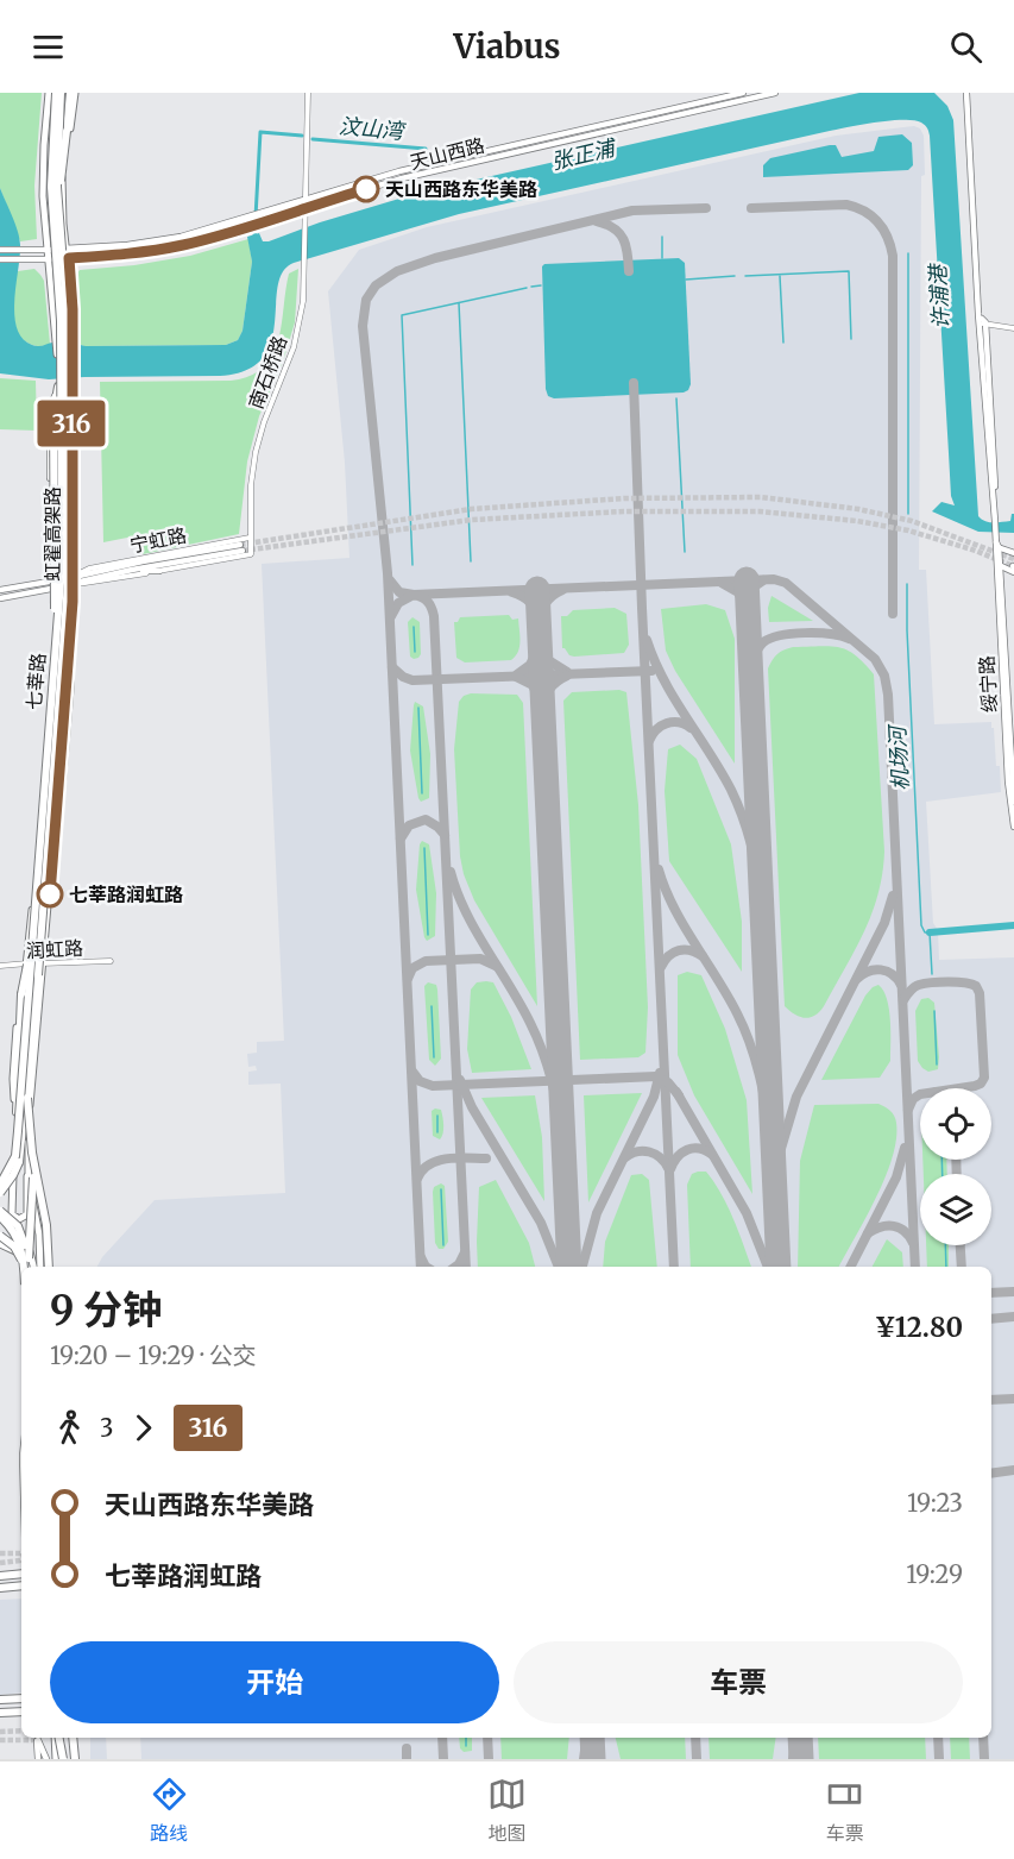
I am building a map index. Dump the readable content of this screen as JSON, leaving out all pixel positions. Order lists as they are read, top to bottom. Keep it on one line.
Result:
{"streets":{"highway":["虹翟高架路"],"main road":["天山西路","宁虹路","七莘路","绥宁路"],"street":["南石桥路","润虹路"]},"crossings":[["天山西路","南石桥路"],["天山西路","七莘路"],["南石桥路","宁虹路"],["宁虹路","七莘路"],["七莘路","润虹路"]],"water":["汶山湾","张正浦","许浦港","机场河"],"places":["天山西路东华美路","七莘路润虹路"],"lines":["bus line 316"],"page":{"header":"Viabus","on_map":"316","heading":["9 分钟","19:20 – 19:29 · 公交","¥12.80"],"legs":["3","316"],"list":[{"name":"天山西路东华美路","value":"19:23"},{"name":"七莘路润虹路","value":"19:29"}],"buttons":["开始","车票"],"tabs":["路线","地图","车票"]}}
